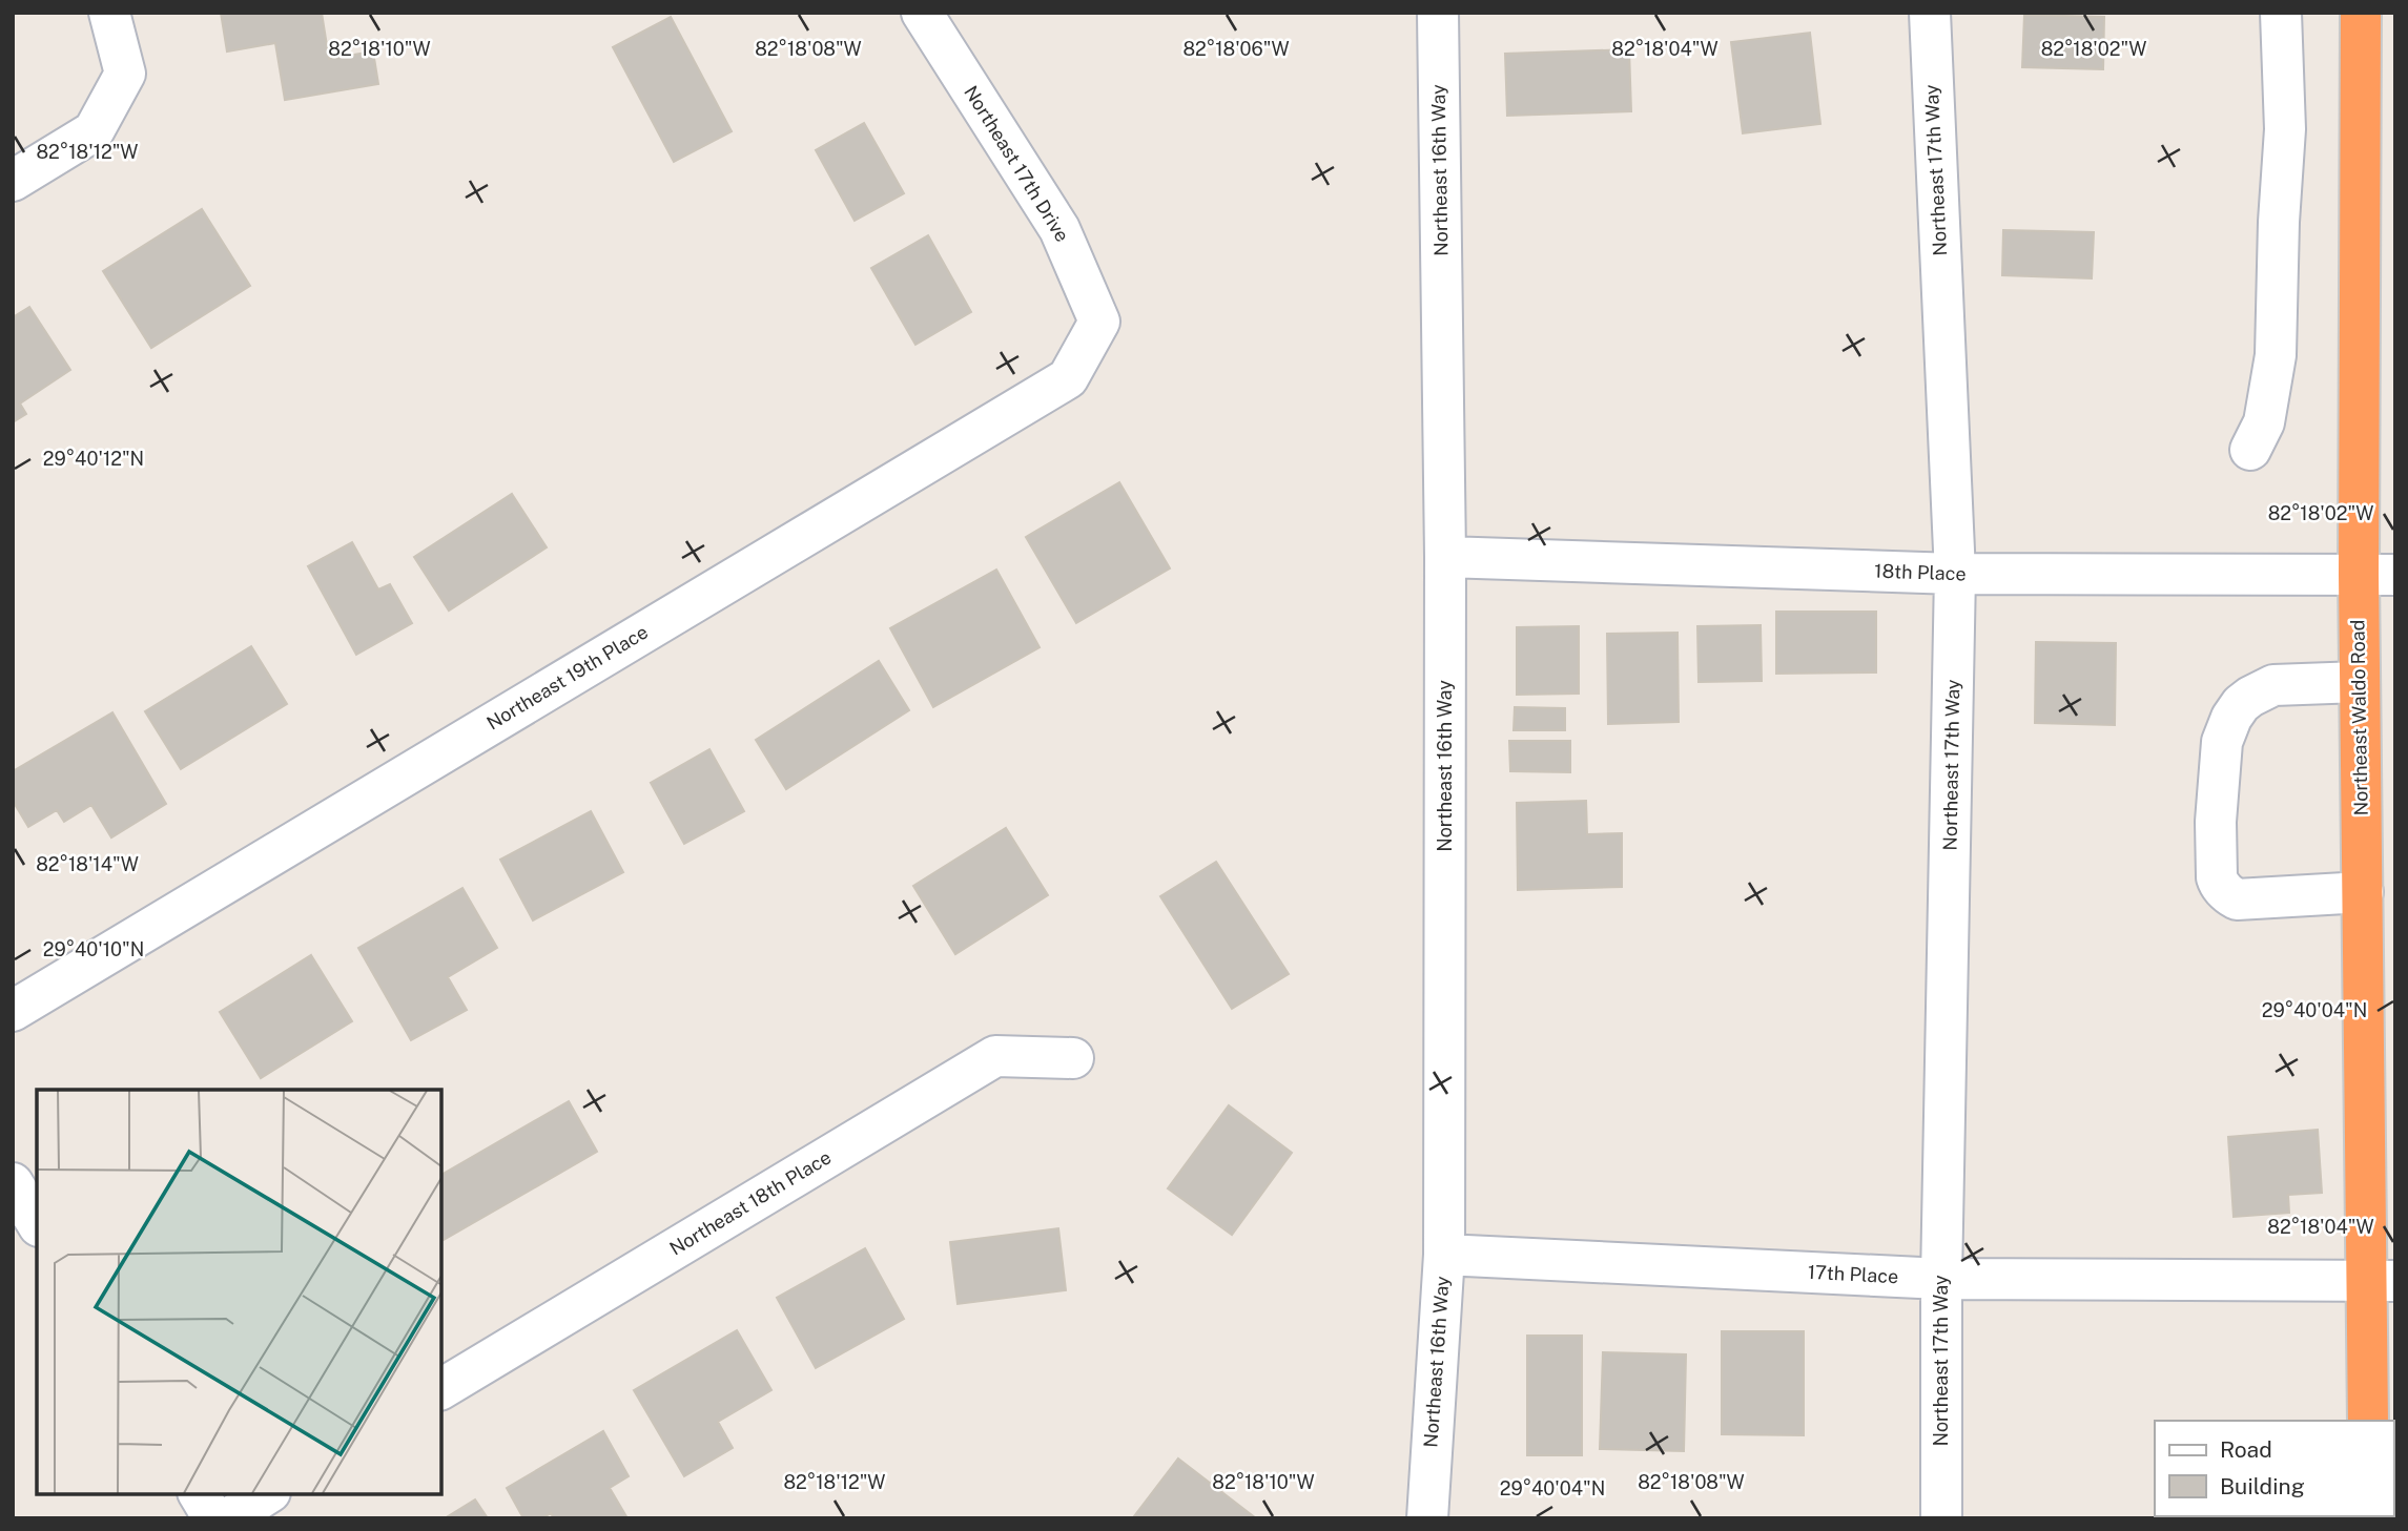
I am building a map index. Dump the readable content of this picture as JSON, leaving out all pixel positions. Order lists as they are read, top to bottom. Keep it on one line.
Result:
{"streets":{"highway":["Northeast Waldo Road"],"street":["Northeast 17th Drive","Northeast 16th Way","Northeast 17th Way","18th Place","Northeast 19th Place","Northeast 18th Place","17th Place"]},"crossings":[["Northeast 17th Drive","Northeast 19th Place"],["Northeast 16th Way","18th Place"],["Northeast 16th Way","17th Place"],["Northeast 17th Way","18th Place"],["Northeast 17th Way","17th Place"],["18th Place","Northeast Waldo Road"],["Northeast Waldo Road","17th Place"]],"legend":["Road","Building"],"coordinates":["82°18'06\"W","82°18'10\"W","82°18'08\"W","82°18'04\"W","82°18'02\"W","82°18'12\"W","29°40'12\"N","82°18'14\"W","29°40'10\"N","29°40'04\"N"]}
